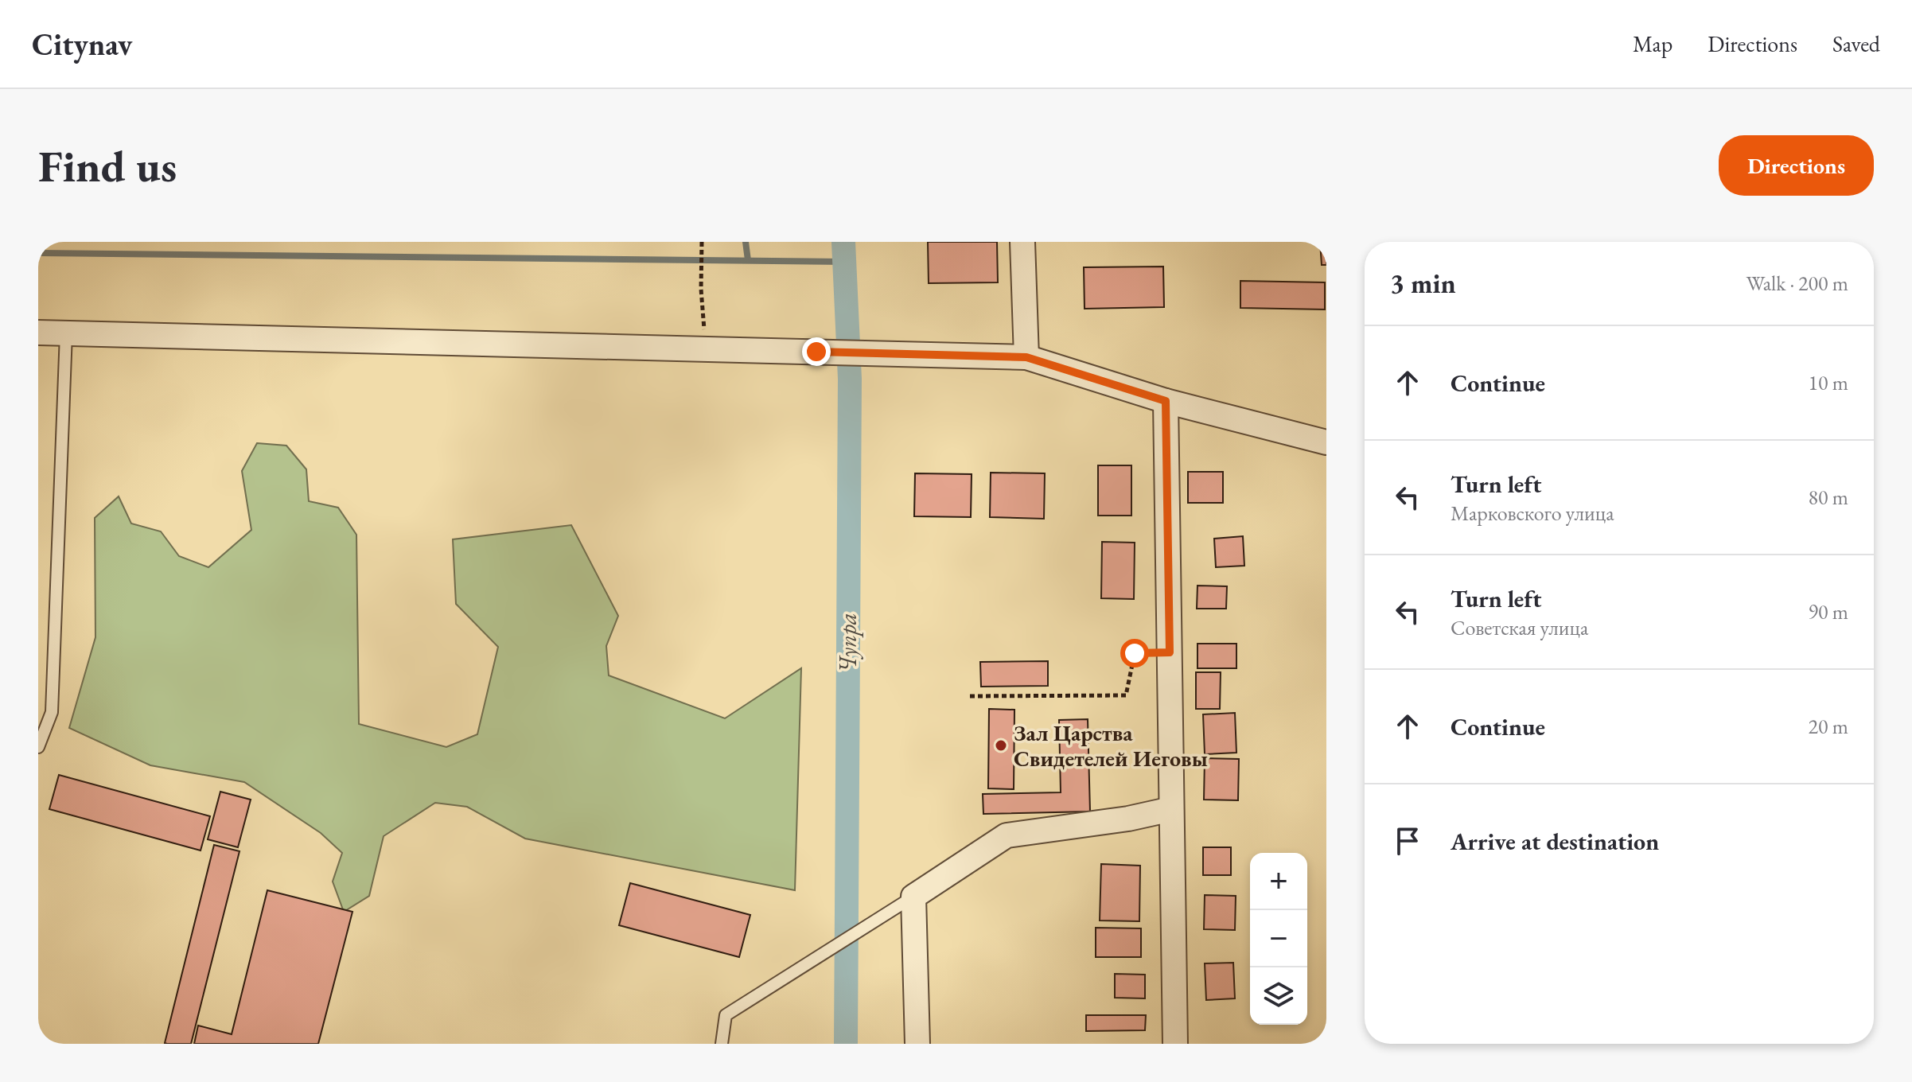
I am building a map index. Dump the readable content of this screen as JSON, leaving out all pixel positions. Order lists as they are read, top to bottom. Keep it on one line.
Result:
{"water":["Чупра"],"places":["Зал Царства Свидетелей Иеговы"],"page":{"header":"Citynav","nav":["Map","Directions","Saved"],"buttons":"Directions","title":"Find us","heading":["3 min","Walk · 200 m"],"list":[["Continue","10 m"],["Turn left","Марковского улица","80 m"],["Turn left","Советская улица","90 m"],["Continue","20 m"],"Arrive at destination"],"map_buttons":["+","−"]}}
